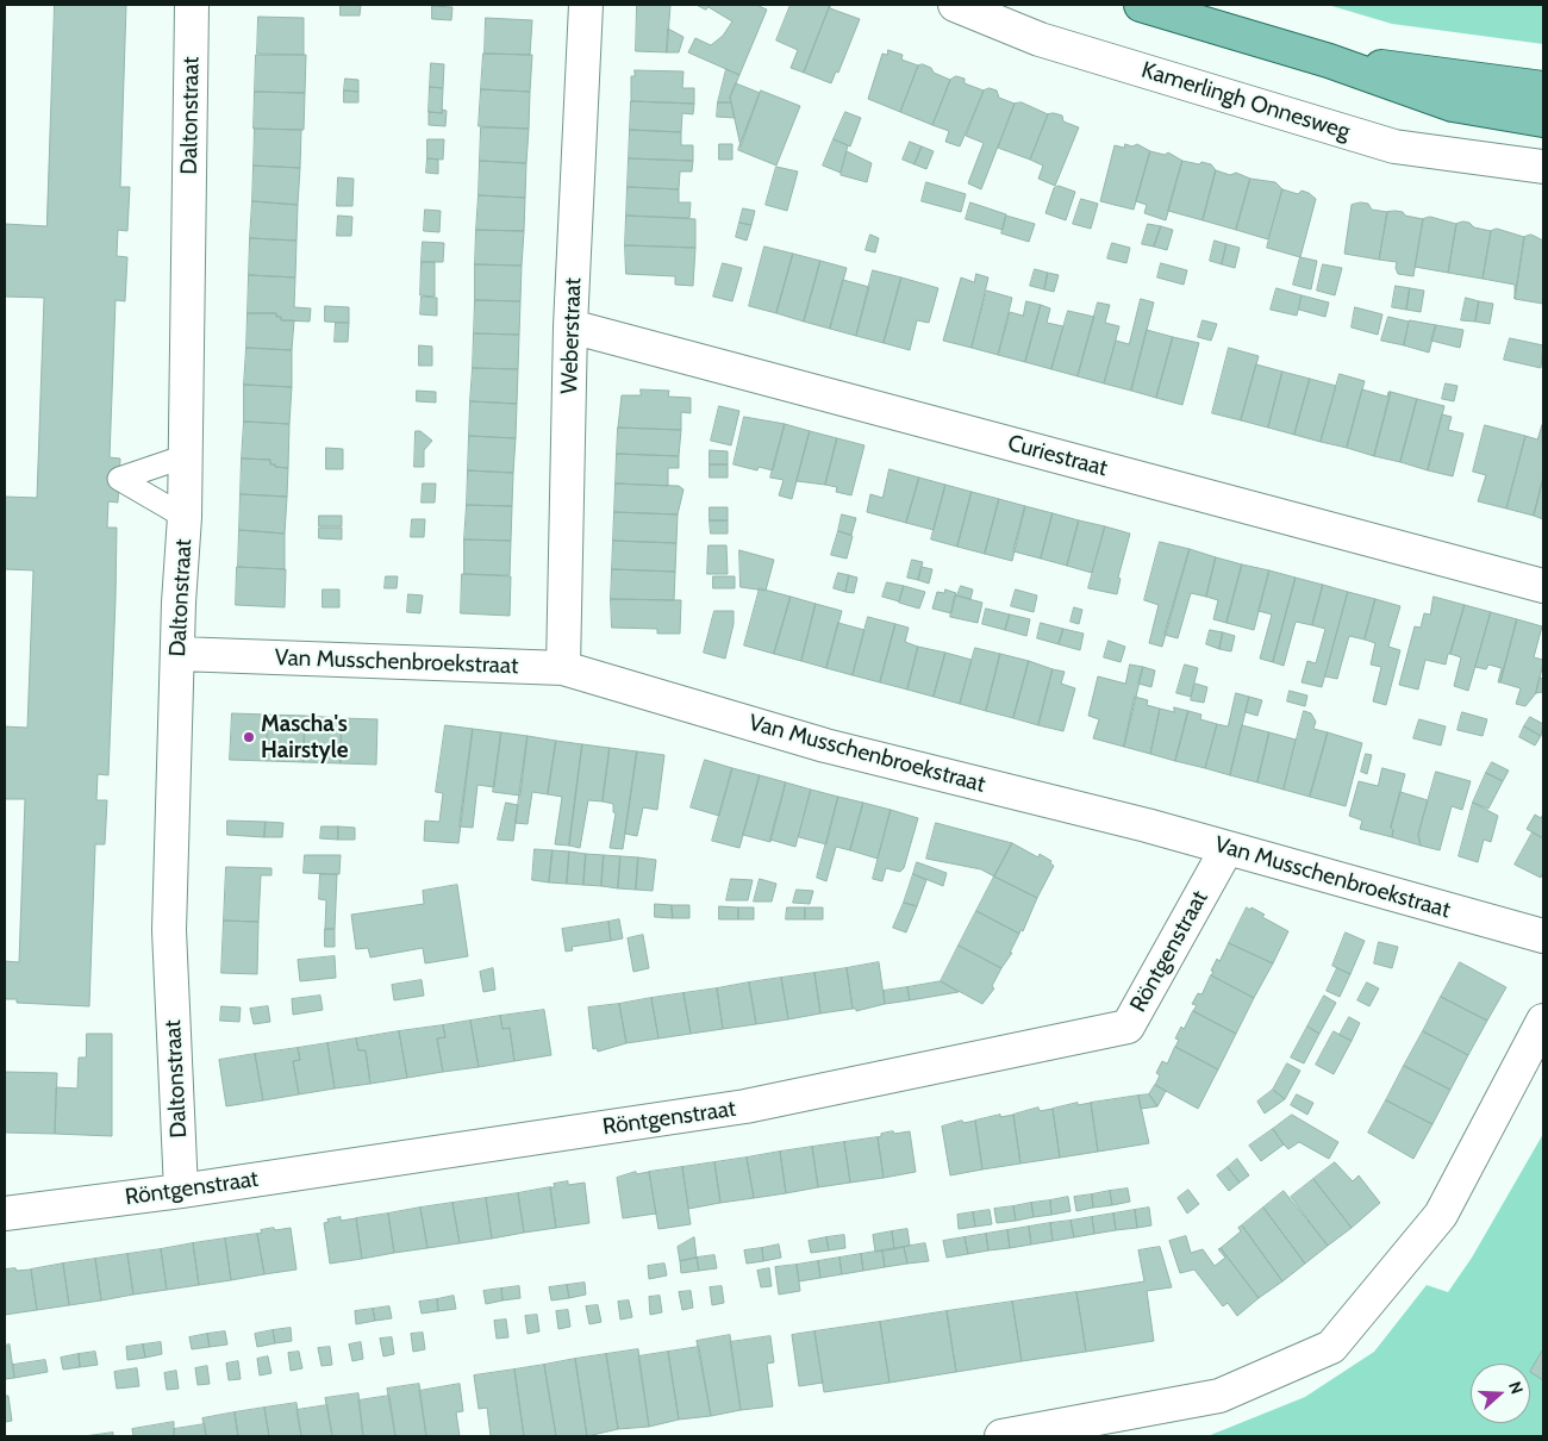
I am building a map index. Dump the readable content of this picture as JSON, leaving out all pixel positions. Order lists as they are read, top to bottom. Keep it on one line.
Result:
{"streets":{"street":["Kamerlingh Onnesweg","Daltonstraat","Weberstraat","Curiestraat","Van Musschenbroekstraat","Röntgenstraat"]},"crossings":[["Daltonstraat","Van Musschenbroekstraat"],["Daltonstraat","Röntgenstraat"],["Weberstraat","Curiestraat"],["Weberstraat","Van Musschenbroekstraat"],["Van Musschenbroekstraat","Röntgenstraat"]],"places":["Mascha's Hairstyle"],"north":"right"}
